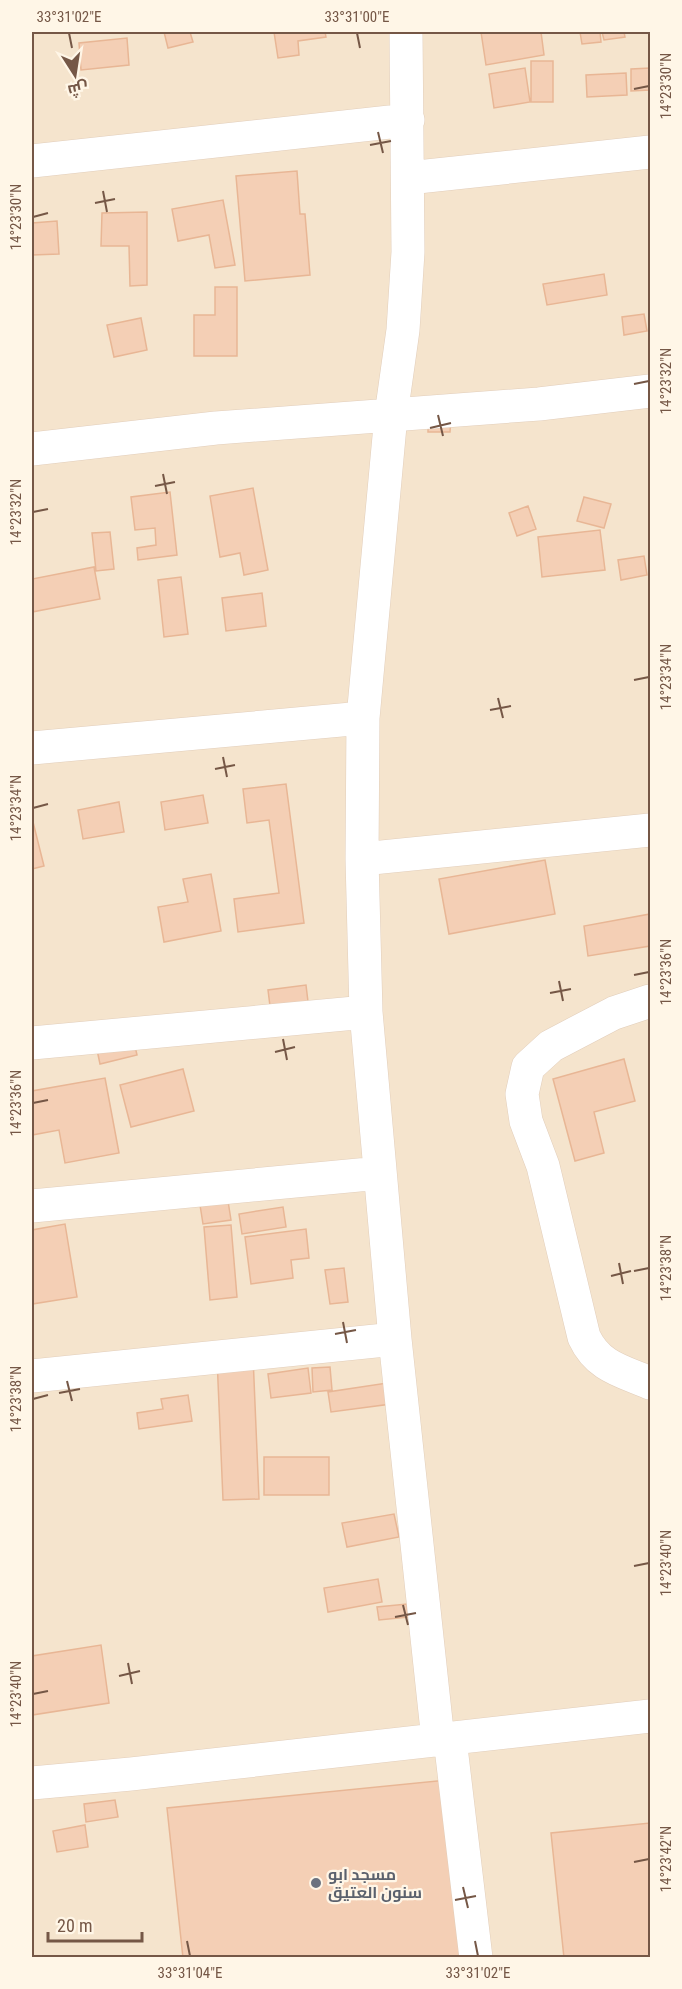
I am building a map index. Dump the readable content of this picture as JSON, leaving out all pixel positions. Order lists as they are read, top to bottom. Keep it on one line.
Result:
{"places":["مسجد ابو سنون العتيق"],"scale_bar":"20 m","north":"bottom","coordinates":["33°31'02\"E","33°31'00\"E","14°23'30\"N","14°23'32\"N","14°23'34\"N","14°23'36\"N","14°23'38\"N","14°23'40\"N","14°23'42\"N","33°31'04\"E"]}
